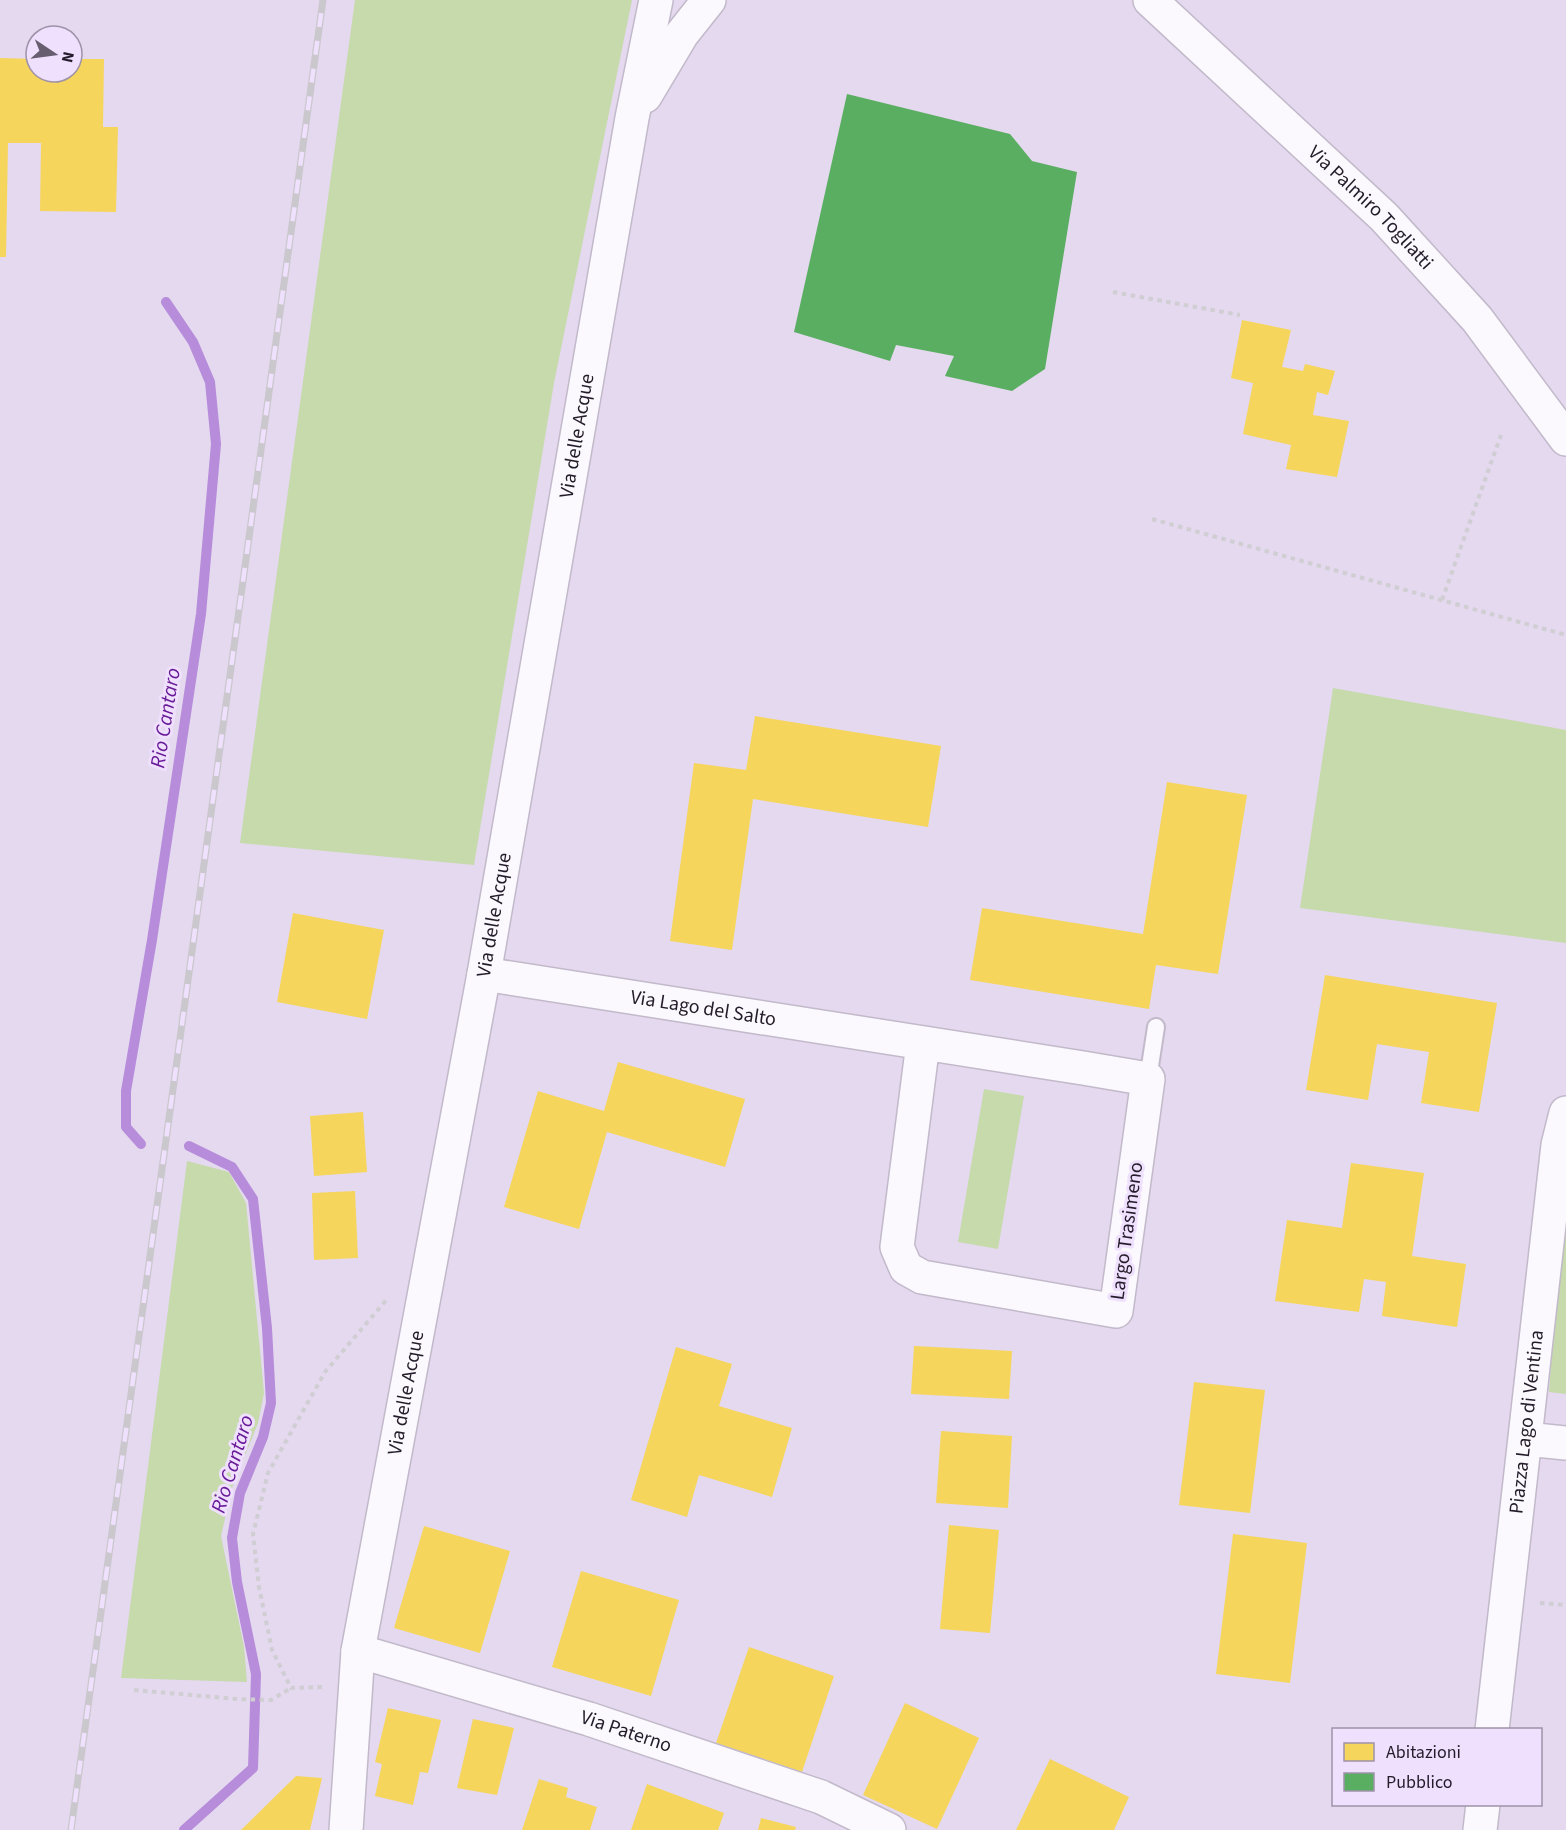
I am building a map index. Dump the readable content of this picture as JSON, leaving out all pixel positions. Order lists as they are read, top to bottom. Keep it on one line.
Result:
{"streets":{"street":["Via Palmiro Togliatti","Via delle Acque","Via Lago del Salto","Largo Trasimeno","Piazza Lago di Ventina","Via Paterno"]},"crossings":[["Via delle Acque","Via Lago del Salto"],["Via delle Acque","Via Paterno"],["Via Lago del Salto","Largo Trasimeno"]],"water":["Rio Cantaro"],"legend":["Abitazioni","Pubblico"],"north":"right"}
